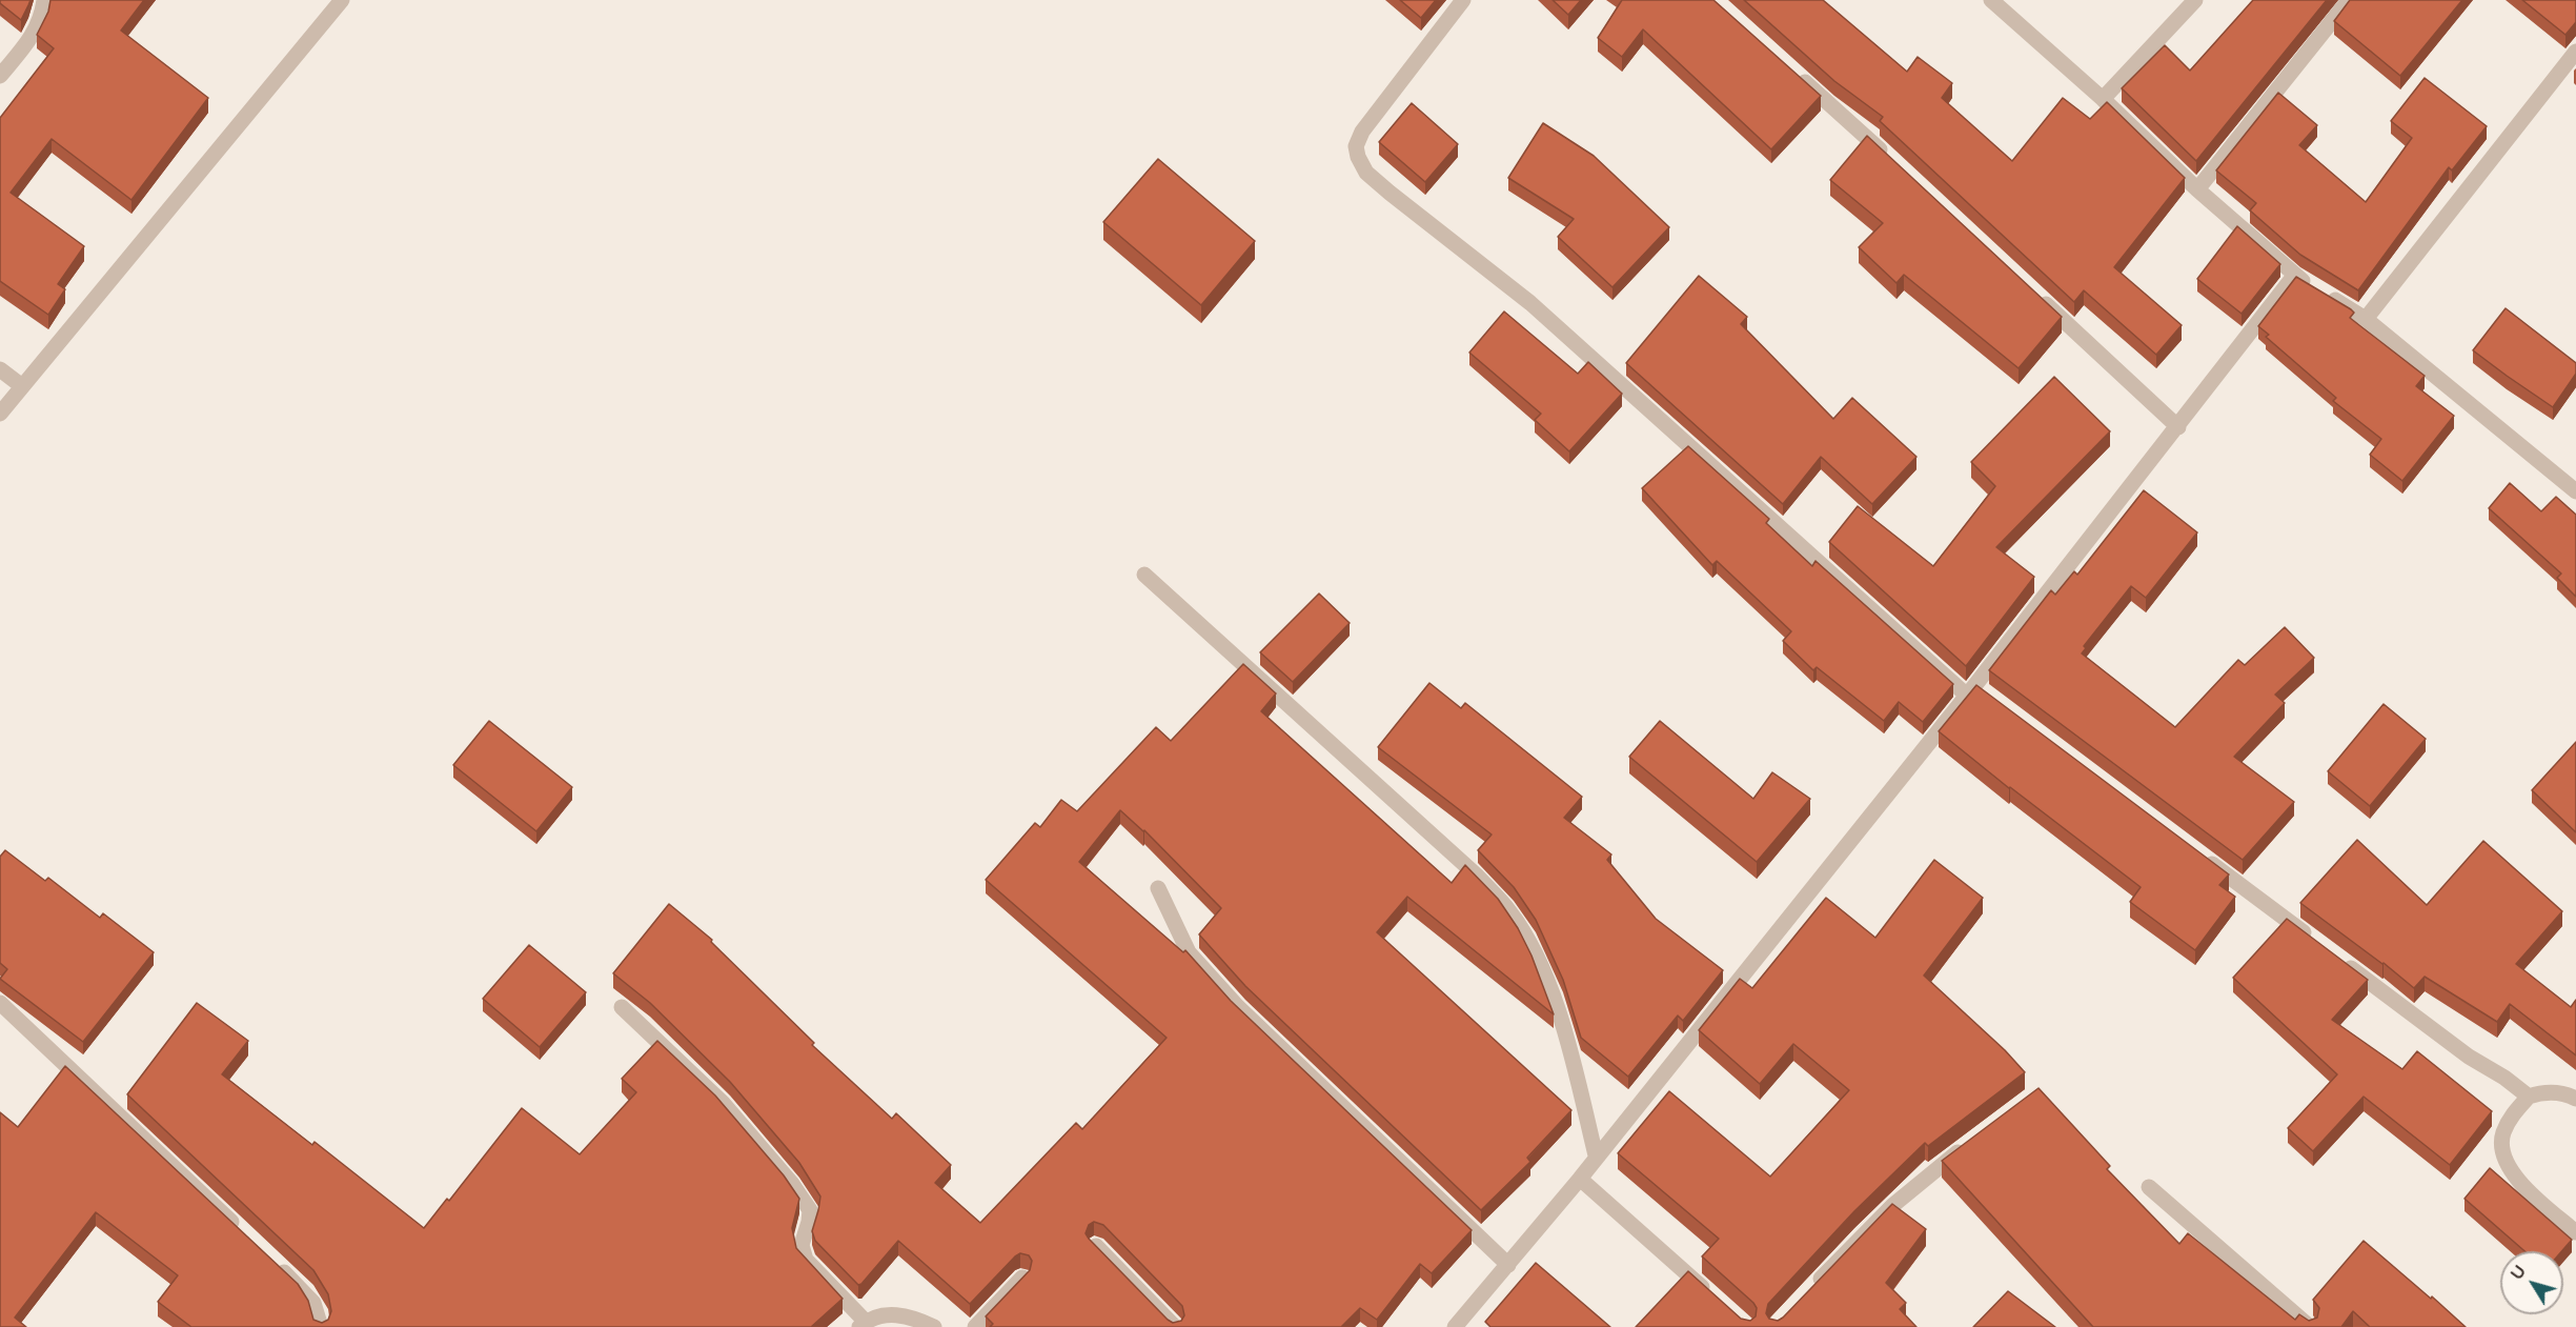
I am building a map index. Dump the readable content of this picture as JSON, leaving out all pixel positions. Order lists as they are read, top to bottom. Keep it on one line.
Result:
{"north":"top left"}
